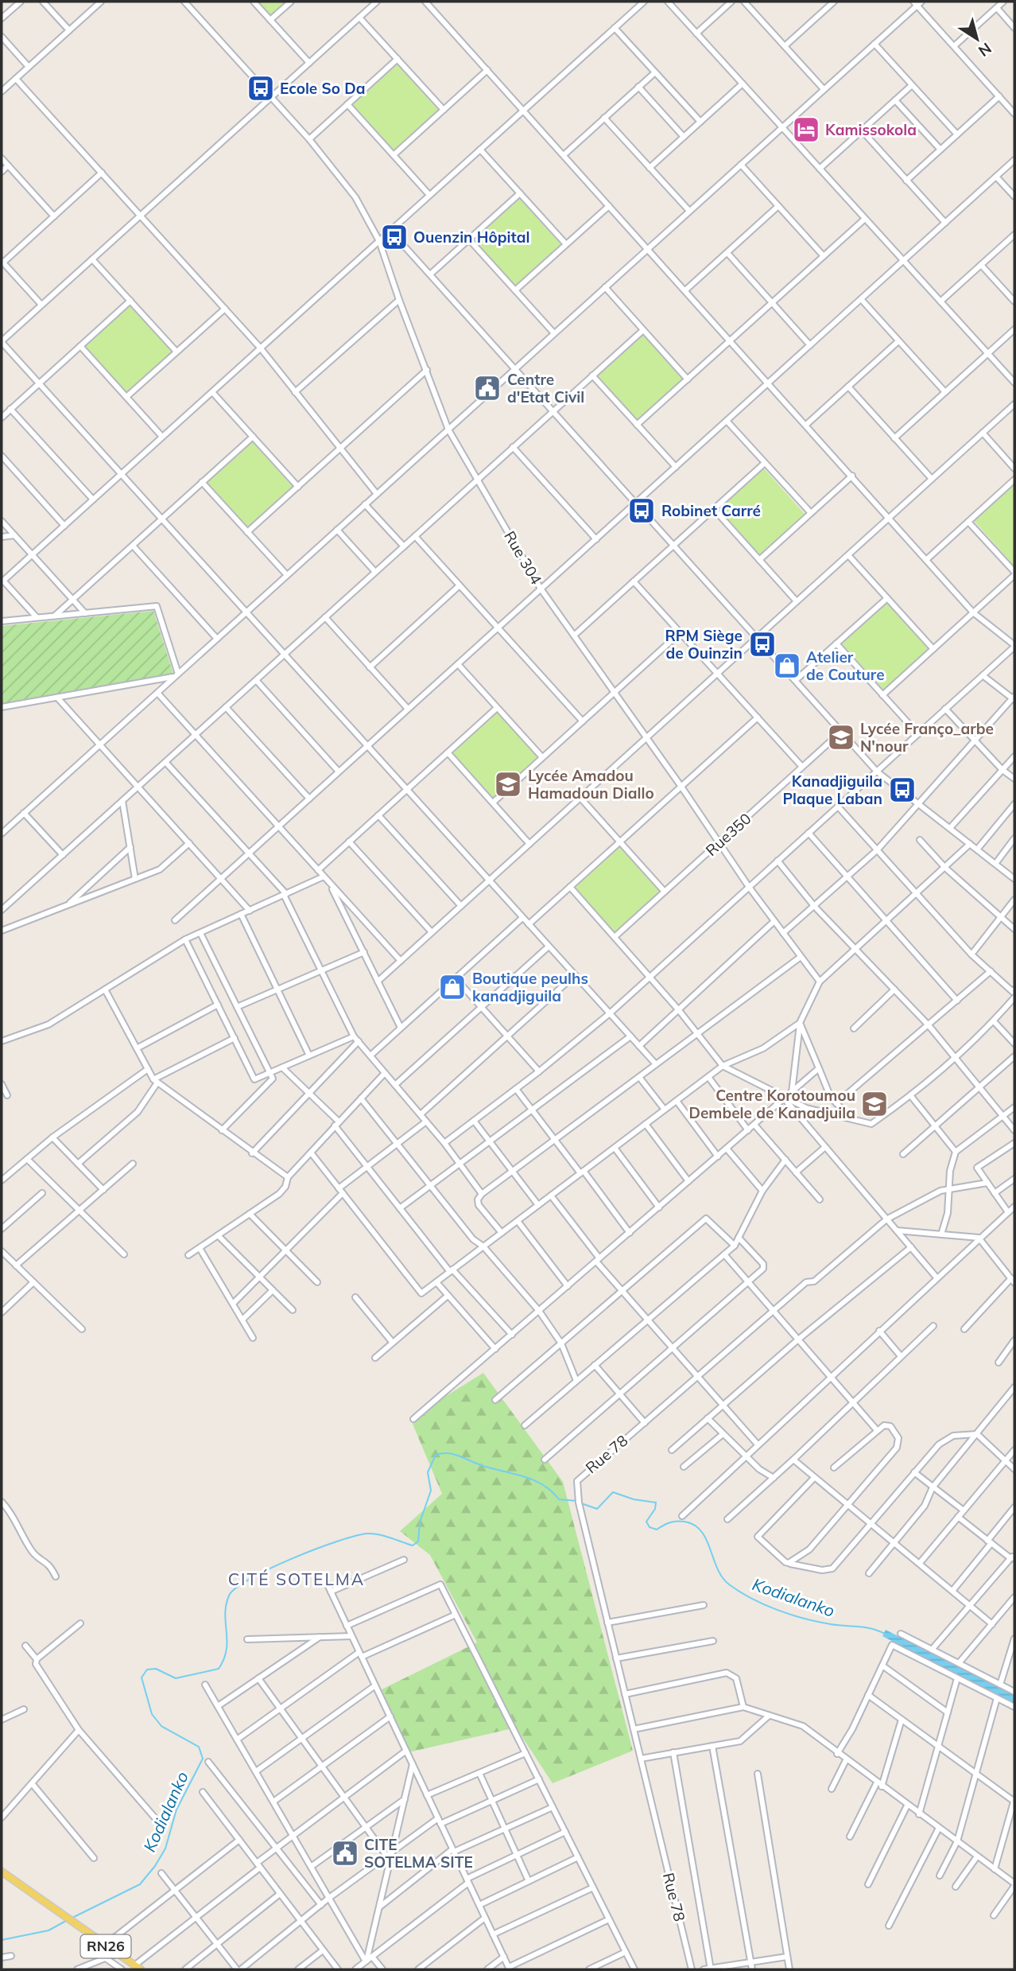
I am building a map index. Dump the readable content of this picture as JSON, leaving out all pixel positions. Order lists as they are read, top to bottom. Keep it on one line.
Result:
{"streets":{"main road":["RN26"],"street":["Rue 304","Rue350","Rue 78"]},"crossings":[["Rue 304","Rue350"]],"districts":["CITÉ SOTELMA"],"water":["Kodialanko"],"places":{"bus stop":["Ecole So Da","Ouenzin Hôpital","Robinet Carré","RPM Siège de Ouinzin","Kanadjiguila Plaque Laban"],"hotel":["Kamissokola"],"public building":["Centre d'Etat Civil","CITE SOTELMA SITE"],"shop":["Atelier de Couture","Boutique peulhs kanadjiguila"],"school or university":["Lycée Franço_arbe N'nour","Lycée Amadou Hamadoun Diallo","Centre Korotoumou Dembele de Kanadjuila"]},"north":"bottom right"}
